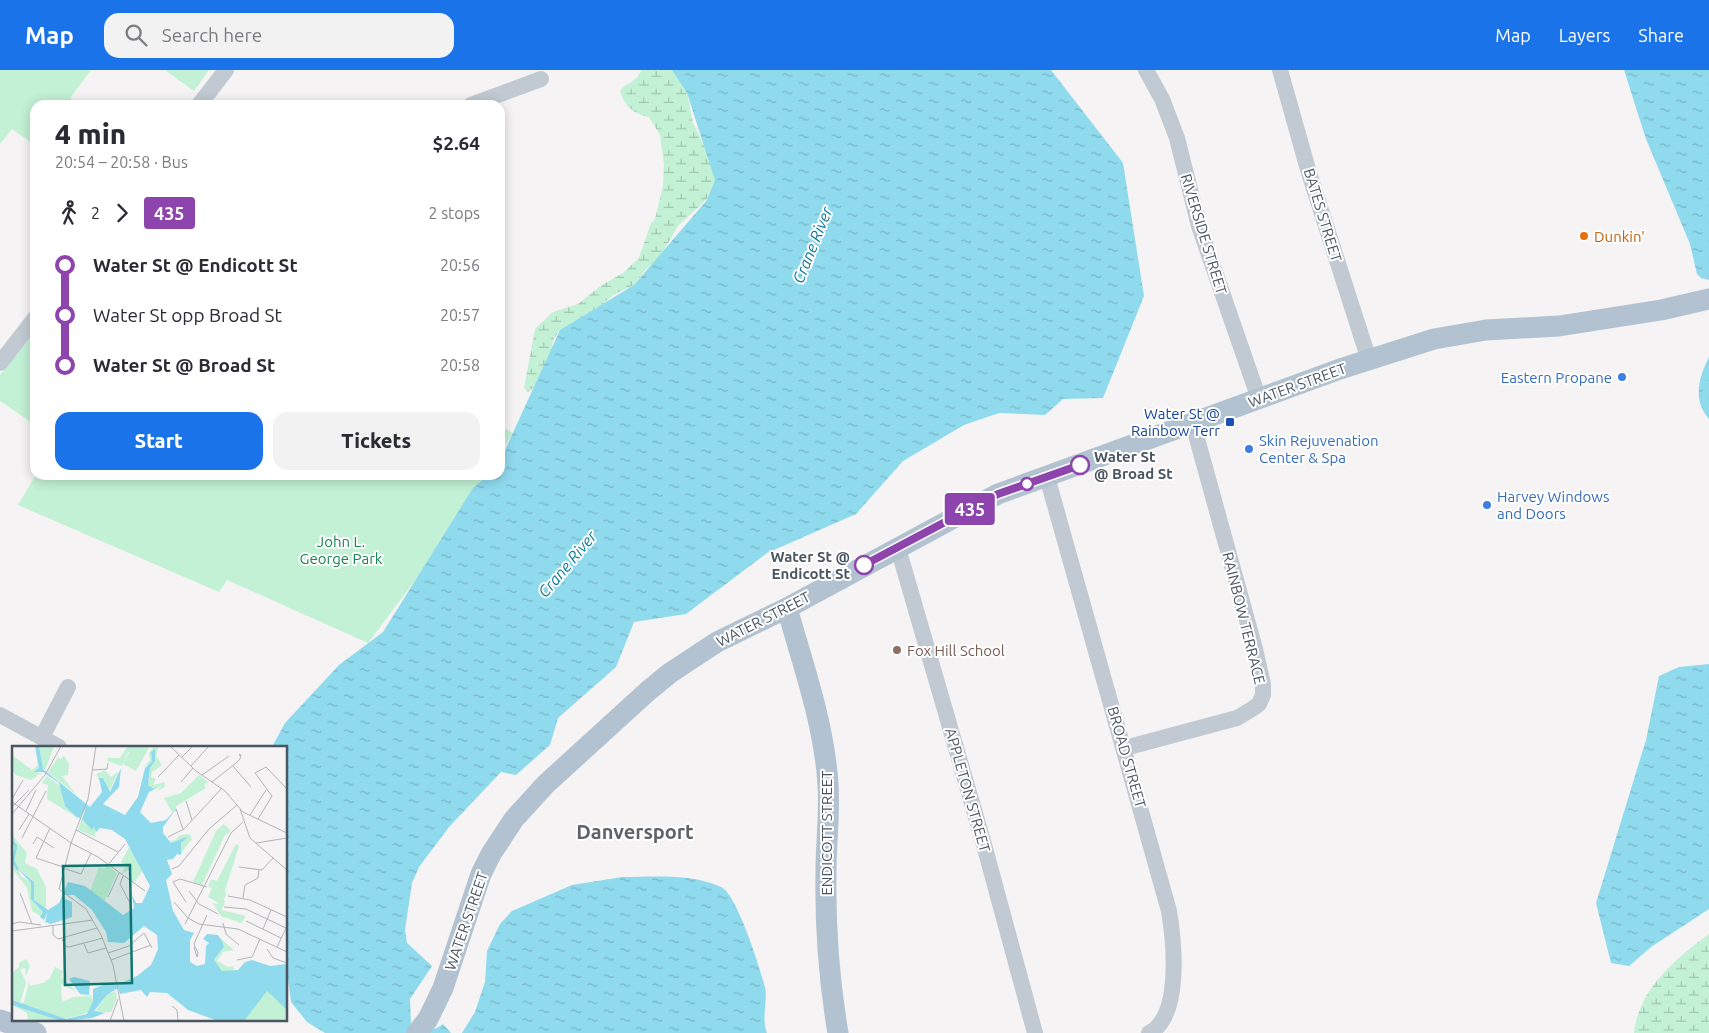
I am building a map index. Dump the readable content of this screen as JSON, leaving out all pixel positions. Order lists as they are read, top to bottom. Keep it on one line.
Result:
{"streets":{"main road":["WATER STREET","ENDICOTT STREET"],"street":["BATES STREET","RIVERSIDE STREET","RAINBOW TERRACE","BROAD STREET","APPLETON STREET"]},"crossings":[["BATES STREET","WATER STREET"],["RIVERSIDE STREET","WATER STREET"],["WATER STREET","RAINBOW TERRACE"],["WATER STREET","BROAD STREET"],["WATER STREET","APPLETON STREET"],["WATER STREET","ENDICOTT STREET"],["RAINBOW TERRACE","BROAD STREET"]],"districts":["Danversport"],"water":["Crane River"],"parks":["John L. George Park"],"places":{"other":["Dunkin'","Eastern Propane","Skin Rejuvenation Center & Spa","Water St @ Broad St","Harvey Windows and Doors","Water St @ Endicott St","Fox Hill School"],"transit":["Water St @ Rainbow Terr"]},"lines":["bus line 435"],"page":{"header":"Map","search":"Search here","nav":["Map","Layers","Share"],"on_map":"435","heading":["4 min","20:54 – 20:58 · Bus","$2.64"],"legs":["2","435","2 stops"],"list":[{"name":"Water St @ Endicott St","value":"20:56"},{"name":"Water St opp Broad St","value":"20:57"},{"name":"Water St @ Broad St","value":"20:58"}],"buttons":["Start","Tickets"]}}
